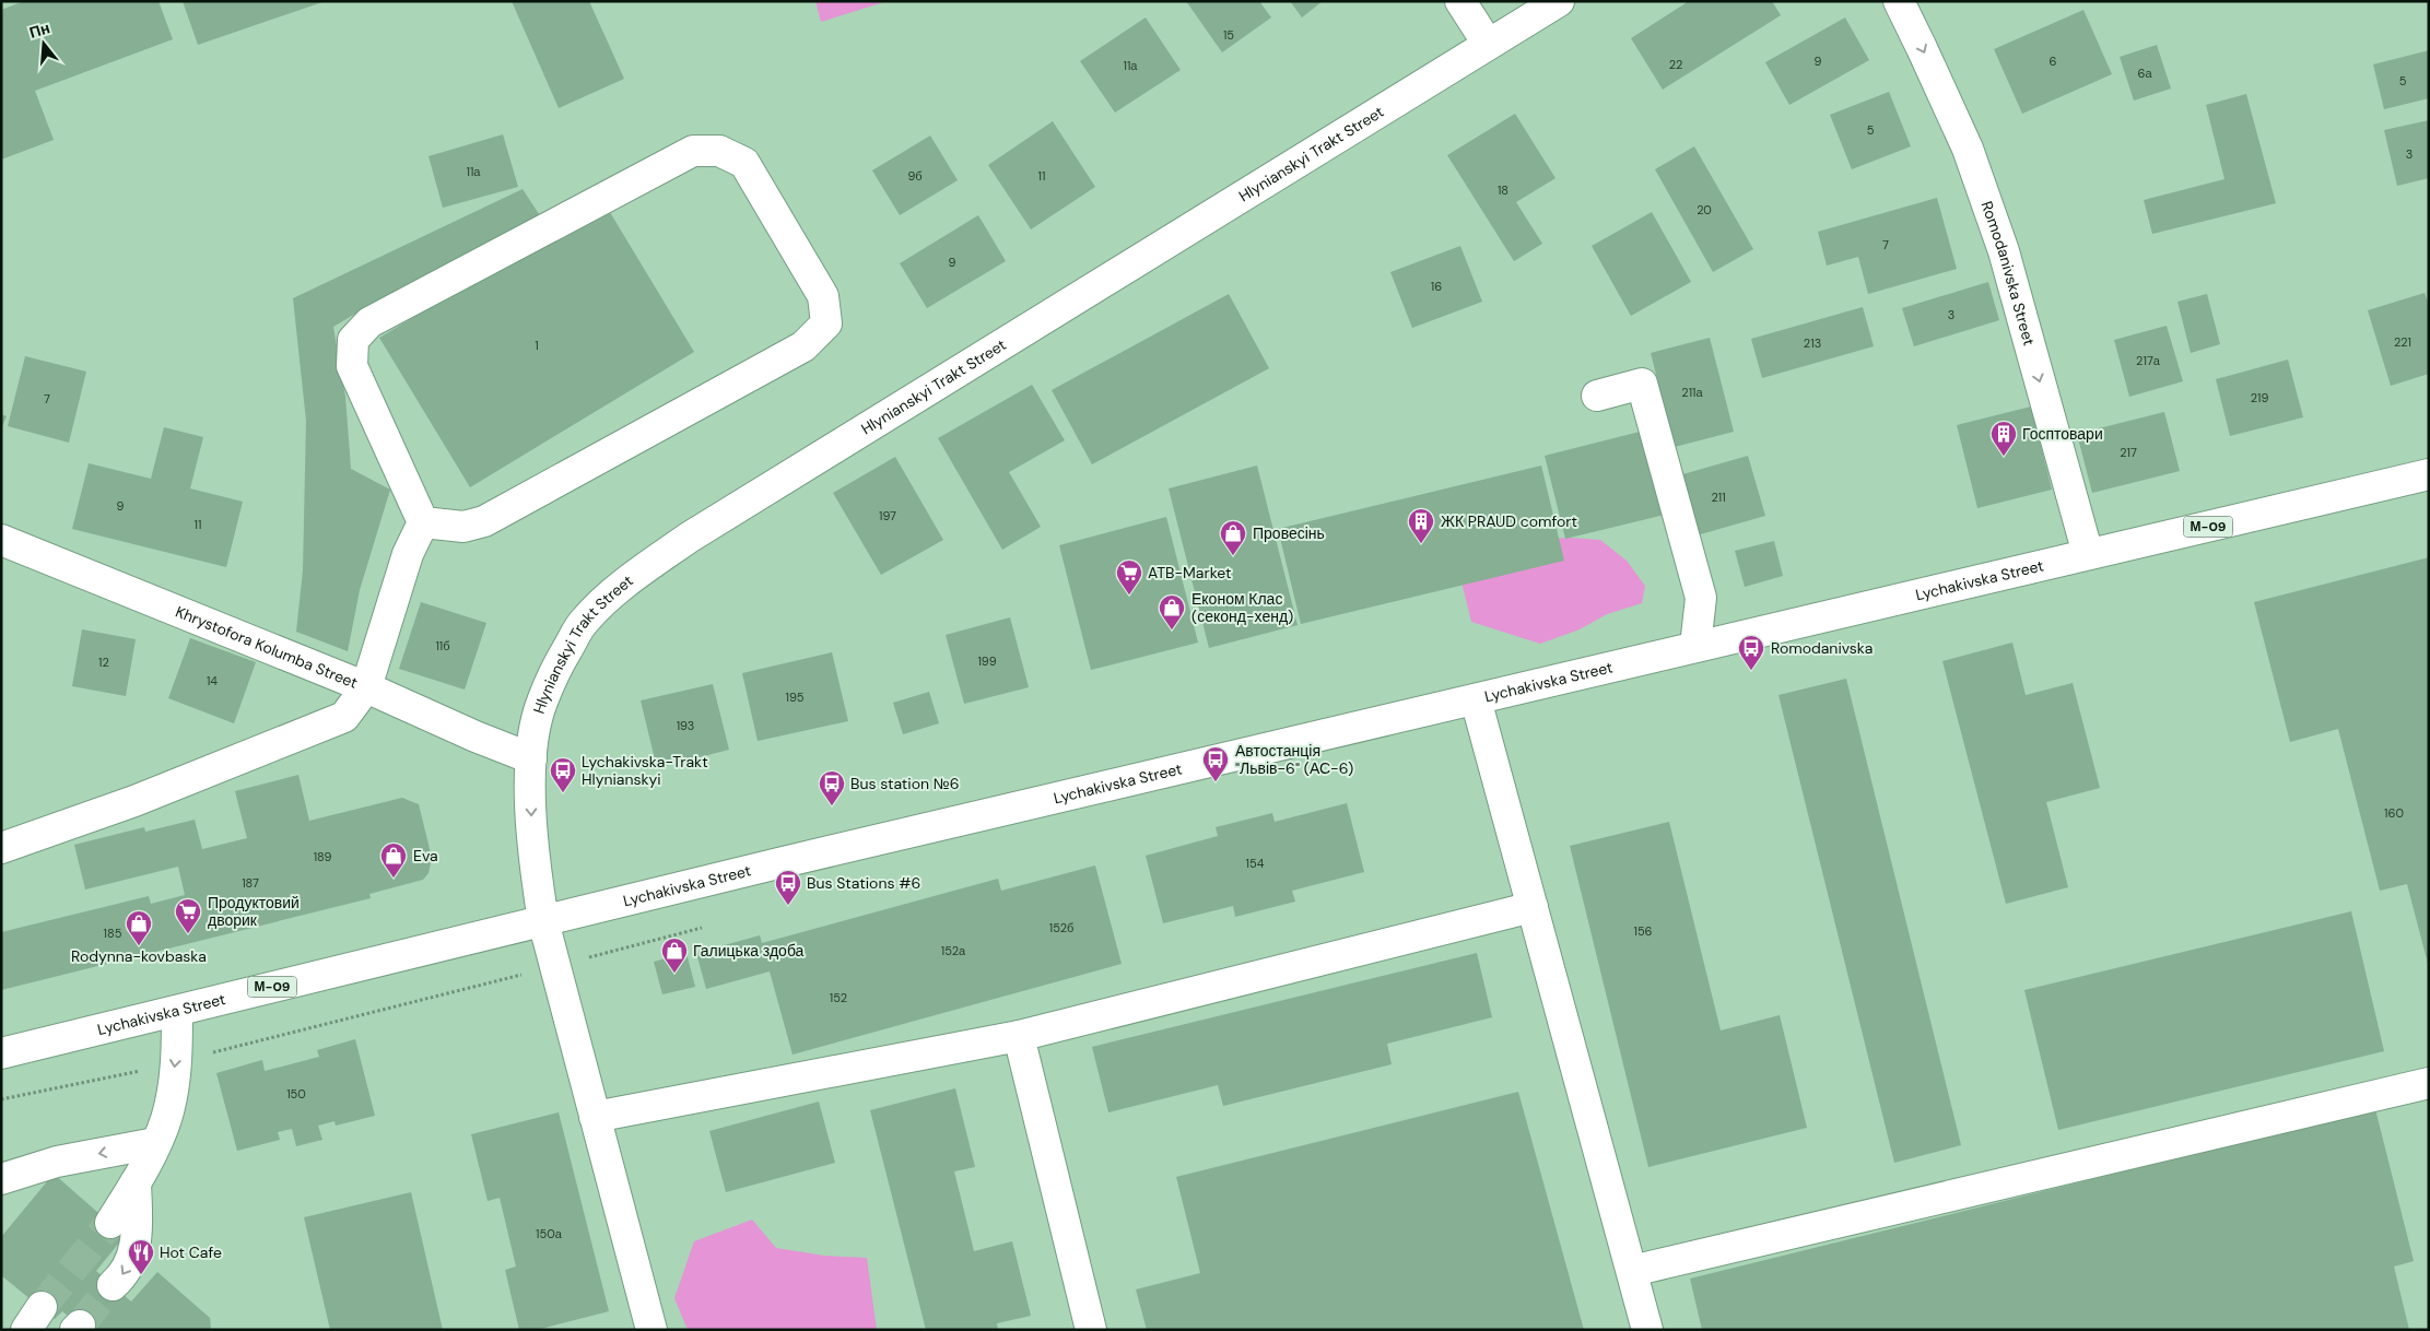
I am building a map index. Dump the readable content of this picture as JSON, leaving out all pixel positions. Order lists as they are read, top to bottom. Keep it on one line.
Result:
{"streets":{"main road":["Hlynianskyi Trakt Street","Romodanivska Street","М-09","Lychakivska Street","Khrystofora Kolumba Street"]},"crossings":[["Hlynianskyi Trakt Street","Lychakivska Street"],["Hlynianskyi Trakt Street","Khrystofora Kolumba Street"],["Romodanivska Street","Lychakivska Street"]],"one_way":["Romodanivska Street"],"places":{"building":["Госптовари","ЖК PRAUD comfort"],"shop":["Провесінь","Економ Клас (секонд-хенд)","Eva","Rodynna-kovbaska","Галицька здоба"],"supermarket":["ATB-Market","Продуктовий дворик"],"bus stop":["Romodanivska","Автостанція \"Львів-6\" (АС-6)","Lychakivska-Trakt Hlynianskyi","Bus station №6","Bus Stations #6"],"restaurant":["Hot Cafe"]},"house_numbers":["15","9","6","22","11а","6а","5","5","3","11а","9б","11","18","20","7","9","16","3","221","213","1","217а","211а","219","7","217","211","9","197","11","11б","199","12","14","195","193","160","189","154","187","152б","156","185","152а","152","150","150а"],"north":"top"}
